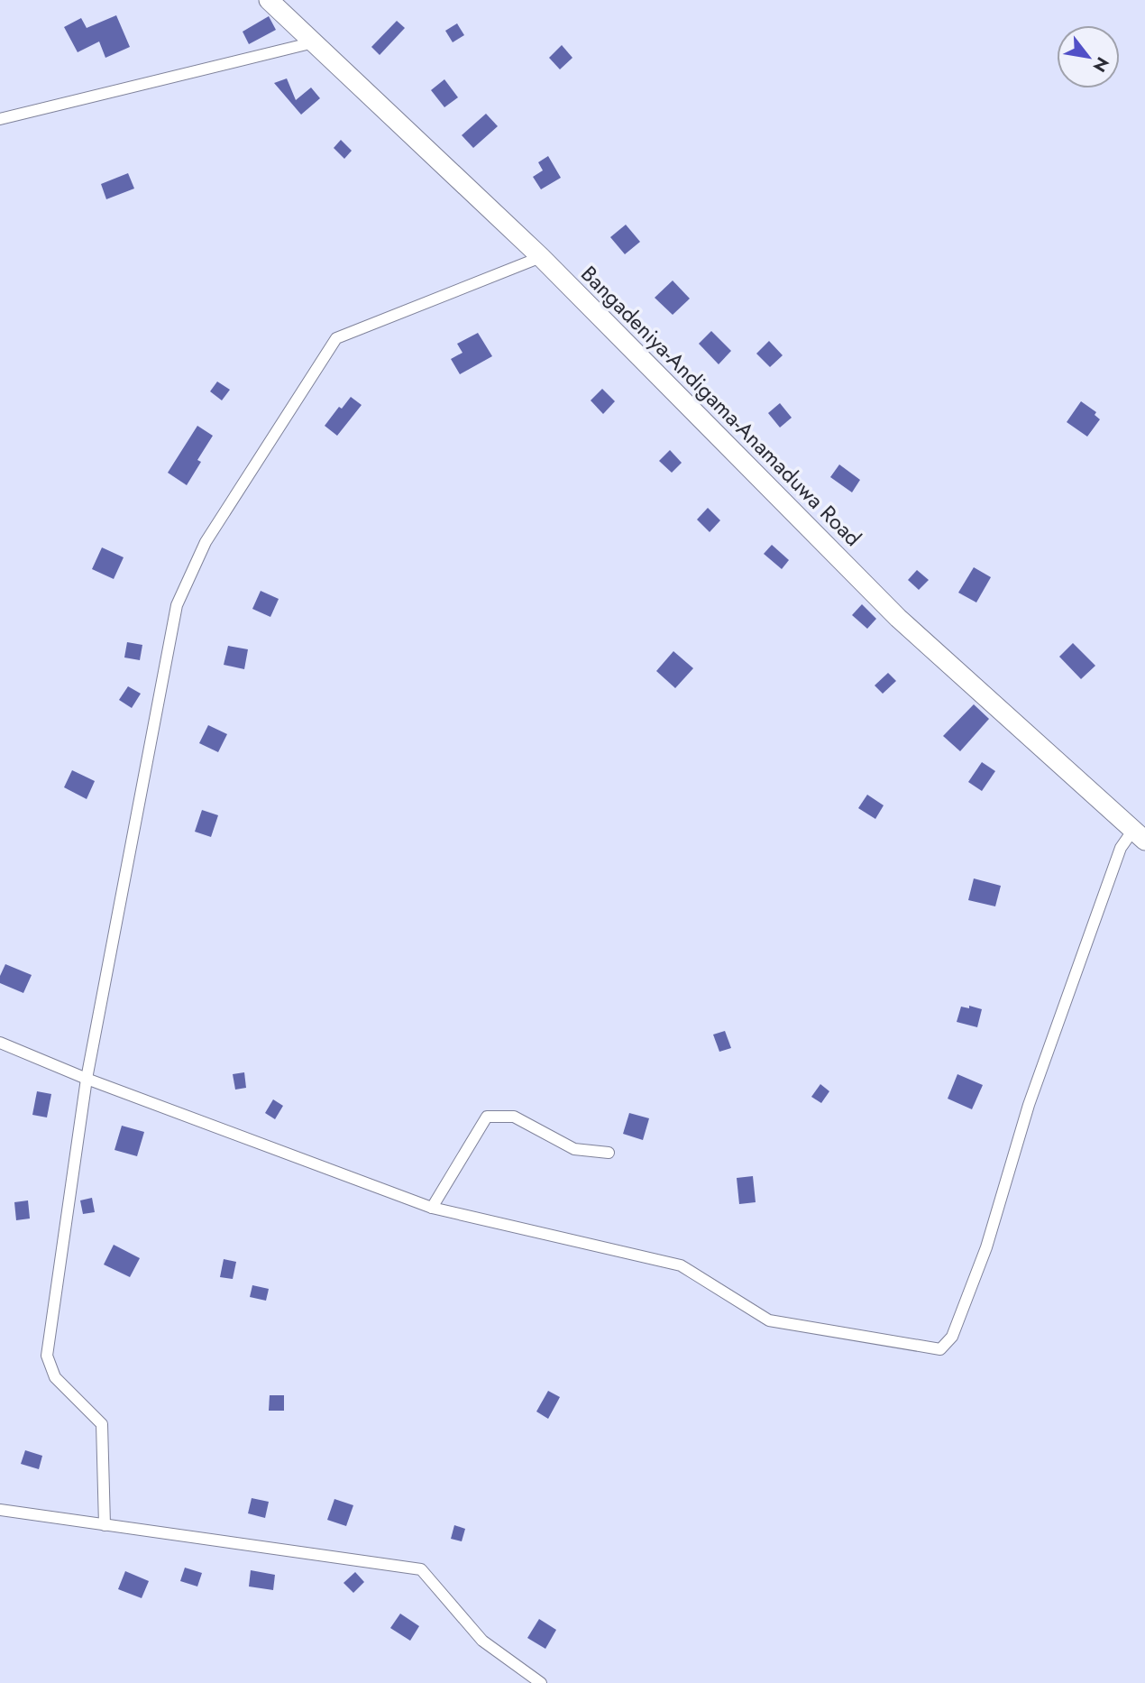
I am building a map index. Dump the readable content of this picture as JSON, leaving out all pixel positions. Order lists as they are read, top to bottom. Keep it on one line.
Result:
{"streets":{"main road":["Bangadeniya-Andigama-Anamaduwa Road"]},"north":"bottom right"}
